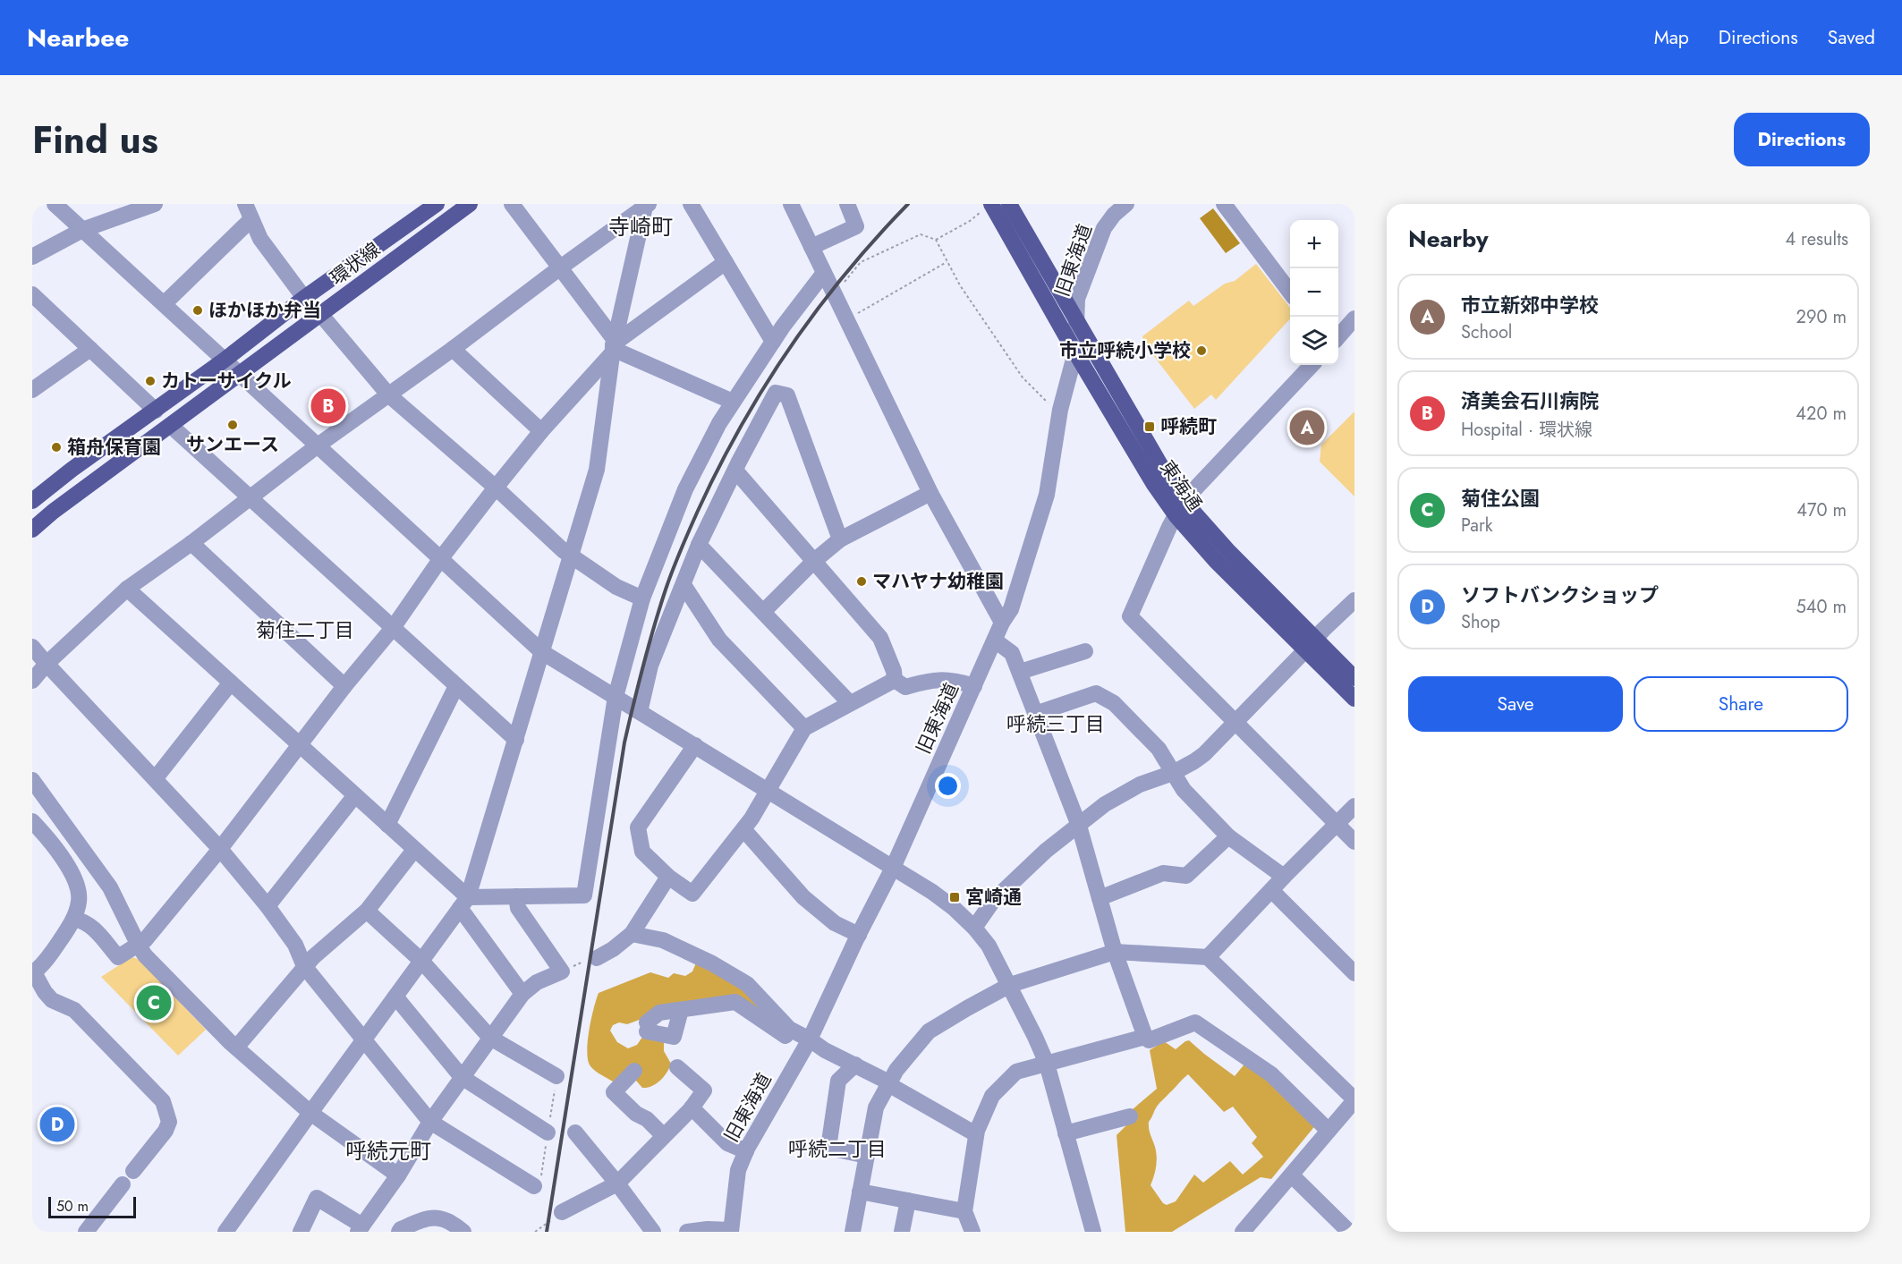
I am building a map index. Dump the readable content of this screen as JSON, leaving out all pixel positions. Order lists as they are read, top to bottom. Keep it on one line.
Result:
{"streets":{"main road":["環状線","東海通"],"street":["旧東海道"]},"crossings":[["旧東海道","東海通"]],"districts":["寺崎町","菊住二丁目","呼続三丁目","呼続二丁目","呼続元町"],"places":{"other":["ほかほか弁当","市立呼続小学校","カトーサイクル","サンエース","箱舟保育園","マハヤナ幼稚園"],"transit":["呼続町","宮崎通"]},"scale_bar":"50 m","page":{"header":"Nearbee","nav":["Map","Directions","Saved"],"title":"Find us","buttons":["Directions",["Save","Share"]],"heading":["Nearby","4 results"],"map_buttons":["+","−"],"list":[{"mark":"A","name":"市立新郊中学校","note":"School","value":"290 m"},{"mark":"B","name":"済美会石川病院","note":"Hospital · 環状線","value":"420 m"},{"mark":"C","name":"菊住公園","note":"Park","value":"470 m"},{"mark":"D","name":"ソフトバンクショップ","note":"Shop","value":"540 m"}],"pins":["B","A","C","D"],"scale":"50 m"}}
